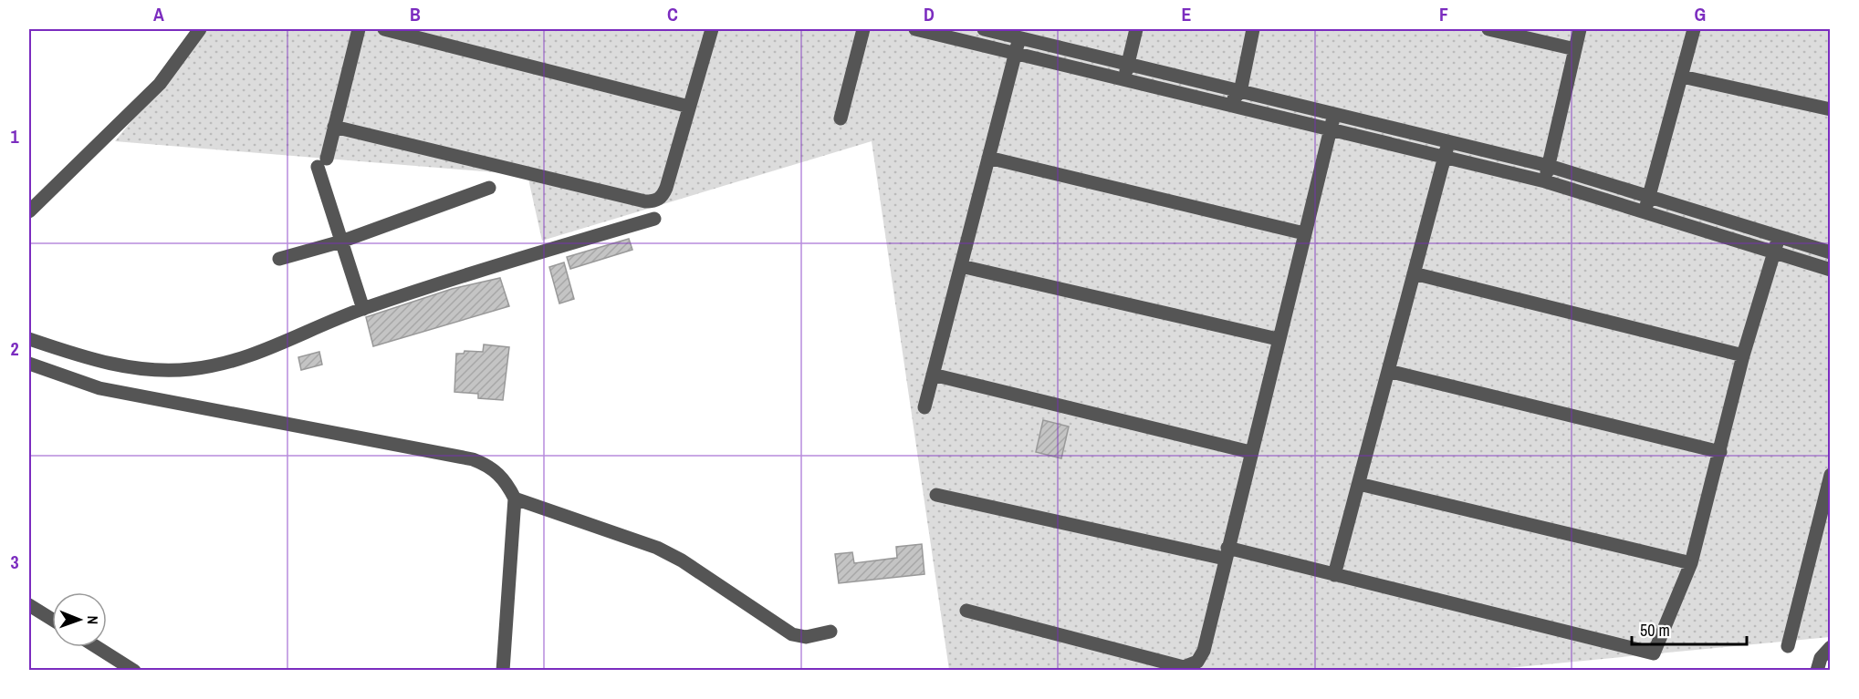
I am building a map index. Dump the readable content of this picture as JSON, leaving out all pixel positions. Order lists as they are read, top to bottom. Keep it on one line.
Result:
{"scale_bar":"50 m","north":"right","grid":{"columns":["A","B","C","D","E","F","G"],"rows":["1","2","3"]}}
